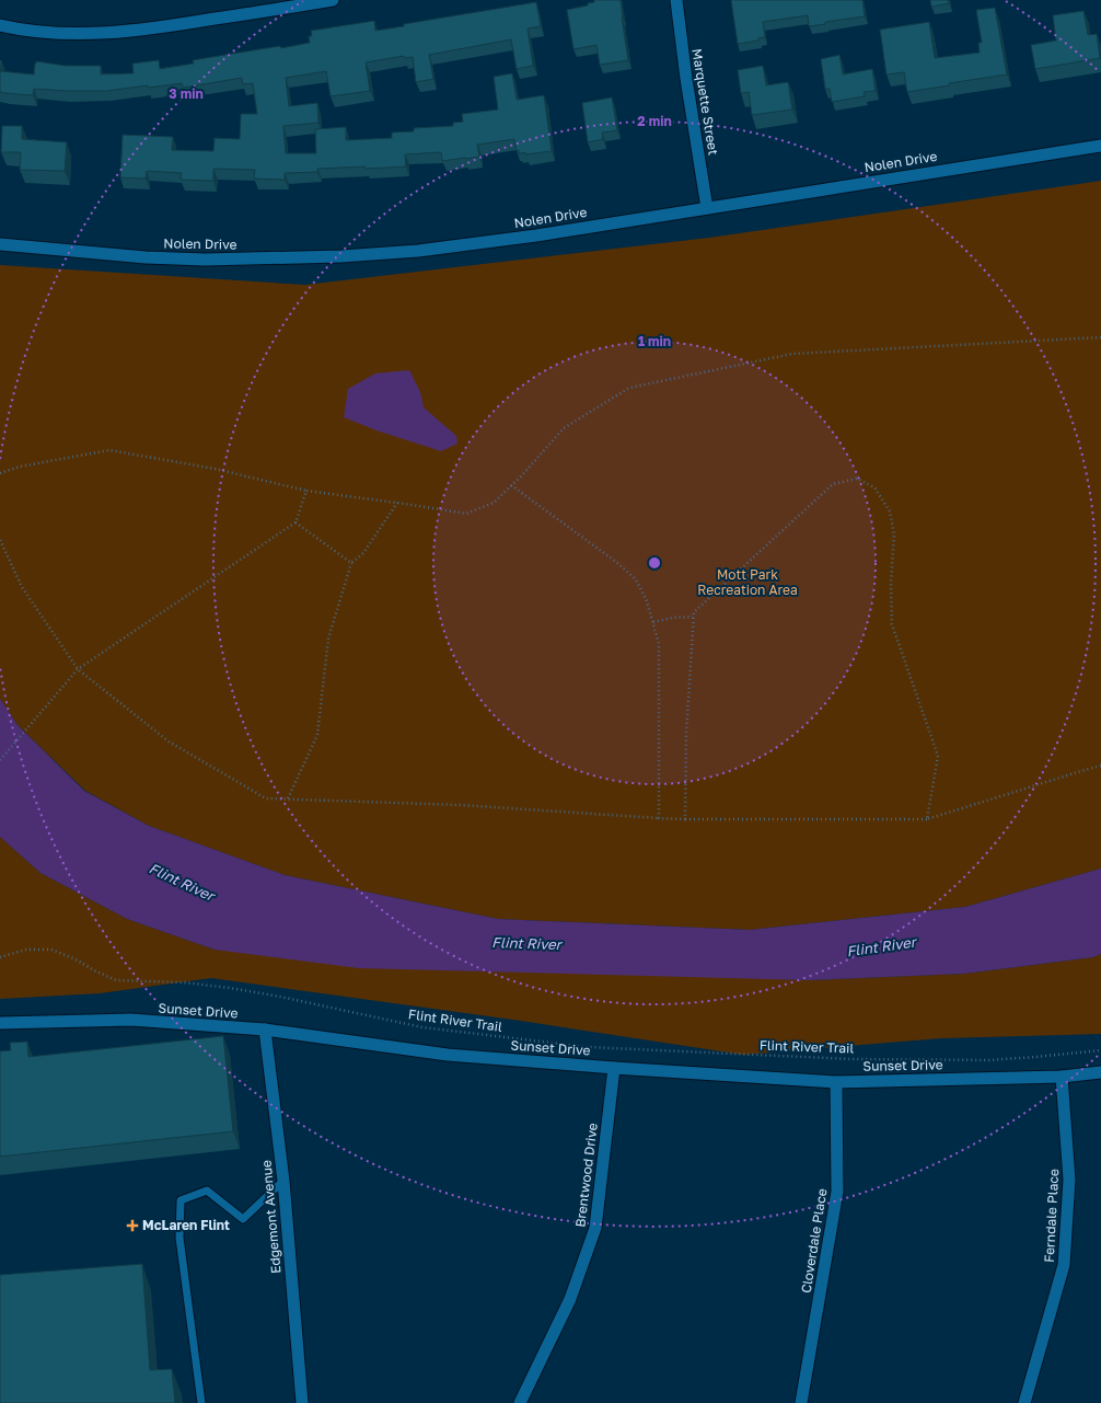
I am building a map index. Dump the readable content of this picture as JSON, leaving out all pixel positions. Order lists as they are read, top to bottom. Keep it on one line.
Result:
{"streets":{"street":["Marquette Street","Nolen Drive","Sunset Drive","Brentwood Drive","Ferndale Place","Edgemont Avenue","Cloverdale Place"],"path":["Flint River Trail"]},"crossings":[["Marquette Street","Nolen Drive"],["Sunset Drive","Brentwood Drive"],["Sunset Drive","Ferndale Place"],["Sunset Drive","Edgemont Avenue"],["Sunset Drive","Cloverdale Place"]],"water":["Flint River"],"parks":["Mott Park Recreation Area"],"places":{"health":["McLaren Flint"]},"rings":["3 min","2 min","1 min"]}
